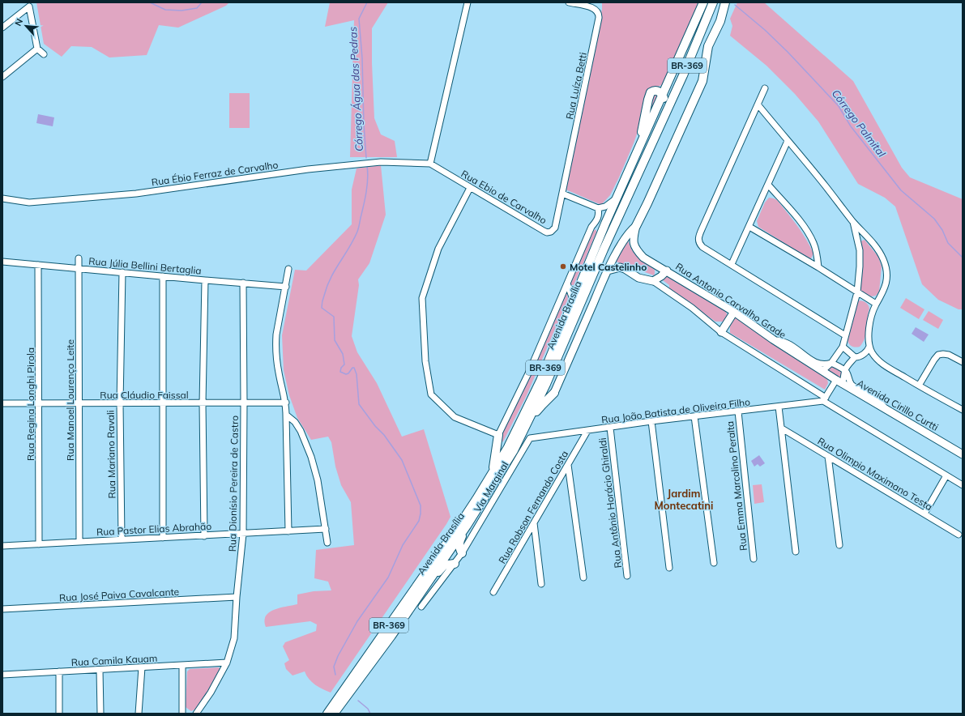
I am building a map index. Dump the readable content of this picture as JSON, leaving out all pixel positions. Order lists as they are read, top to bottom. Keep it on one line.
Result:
{"streets":{"highway":["BR-369","Avenida Brasília"],"main road":["Rua Antonio Carvalho Grade","Avenida Cirillo Curtti"],"street":["Rua Luíza Betti","Rua Ébio Ferraz de Carvalho","Rua Ebio de Carvalho","Rua Júlia Bellini Bertaglia","Rua Cláudio Faissal","Rua Manoel Lourenço Leite","Rua Regina Longhi Pirola","Rua João Batista de Oliveira Filho","Rua Mariano Ravali","Rua Olimpio Maximano Testa","Rua Dionísio Pereira de Castro","Rua Emma Marcolino Peralta","Via Marginal","Rua Antônio Horácio Ghiraldi","Rua Robson Fernando Costa","Rua Pastor Elias Abrahão","Rua José Paiva Cavalcante","Rua Camila Kauam"]},"crossings":[["BR-369","Avenida Brasília"],["Rua Luíza Betti","Rua Ebio de Carvalho"],["Rua Ébio Ferraz de Carvalho","Rua Ebio de Carvalho"],["Rua Júlia Bellini Bertaglia","Rua Manoel Lourenço Leite"],["Rua Júlia Bellini Bertaglia","Rua Regina Longhi Pirola"],["Rua Júlia Bellini Bertaglia","Rua Mariano Ravali"],["Rua Júlia Bellini Bertaglia","Rua Dionísio Pereira de Castro"],["Rua Antonio Carvalho Grade","Avenida Cirillo Curtti"],["Rua Cláudio Faissal","Rua Manoel Lourenço Leite"],["Rua Cláudio Faissal","Rua Regina Longhi Pirola"],["Rua Cláudio Faissal","Rua Mariano Ravali"],["Rua Cláudio Faissal","Rua Dionísio Pereira de Castro"],["Rua Manoel Lourenço Leite","Rua Pastor Elias Abrahão"],["Rua Regina Longhi Pirola","Rua Pastor Elias Abrahão"],["Rua João Batista de Oliveira Filho","Rua Emma Marcolino Peralta"],["Rua João Batista de Oliveira Filho","Via Marginal"],["Rua João Batista de Oliveira Filho","Rua Antônio Horácio Ghiraldi"],["Rua João Batista de Oliveira Filho","Rua Robson Fernando Costa"],["Rua Mariano Ravali","Rua Pastor Elias Abrahão"],["Rua Dionísio Pereira de Castro","Rua Pastor Elias Abrahão"],["Rua Dionísio Pereira de Castro","Rua José Paiva Cavalcante"],["Rua Dionísio Pereira de Castro","Rua Camila Kauam"]],"districts":["Jardim Montecatini"],"water":["Córrego Água das Pedras","Córrego Palmital"],"places":["Motel Castelinho"],"north":"top left"}
